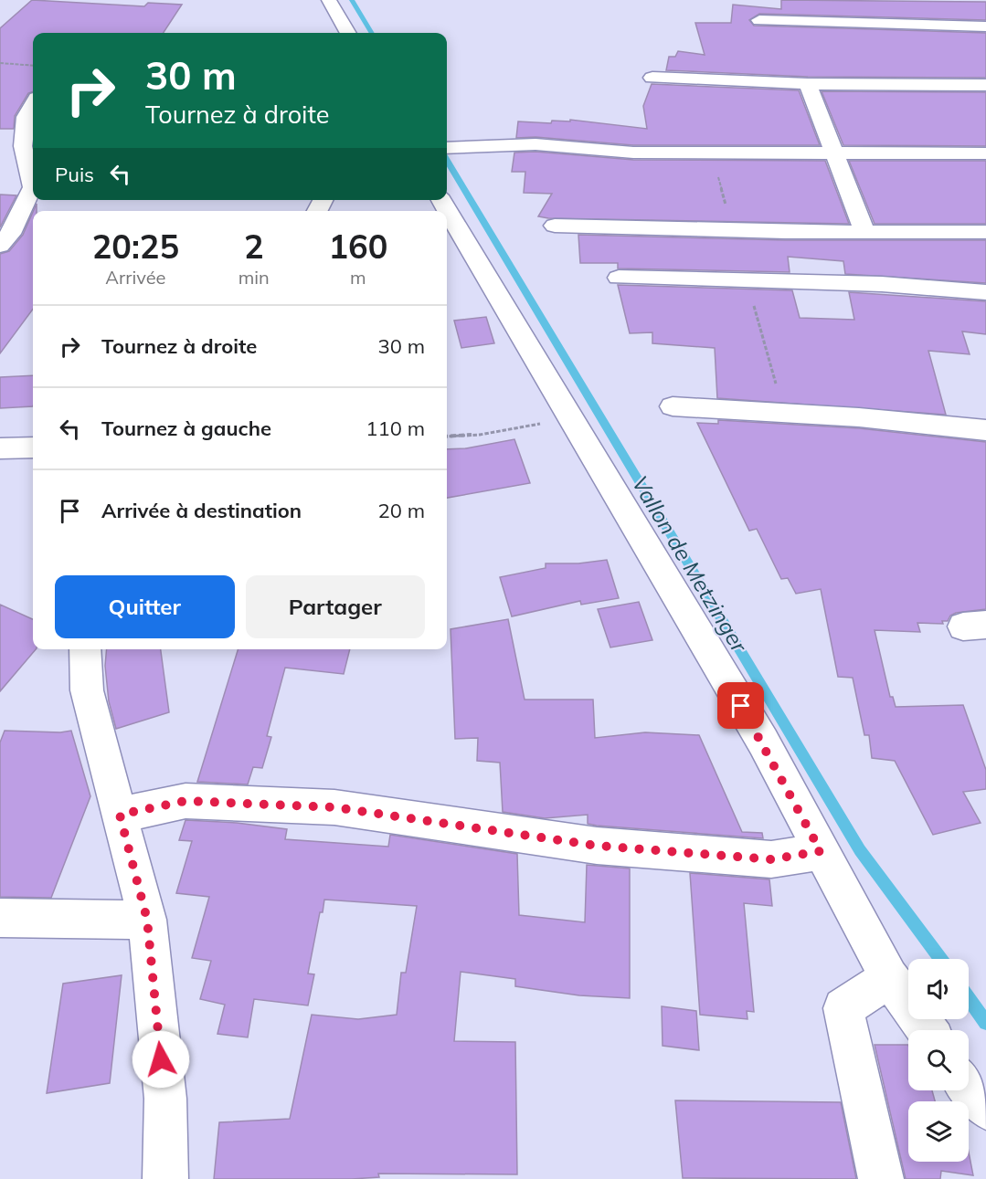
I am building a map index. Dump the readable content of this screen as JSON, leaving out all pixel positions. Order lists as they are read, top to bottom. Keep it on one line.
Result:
{"water":["Vallon de Metzinger"],"page":{"turn":["30 m","Tournez à droite"],"then":"Puis","eta":["20:25","Arrivée","2","min","160","m"],"list":[{"name":"Tournez à droite","value":"30 m"},{"name":"Tournez à gauche","value":"110 m"},{"name":"Arrivée à destination","value":"20 m"}],"buttons":["Quitter","Partager"]}}
